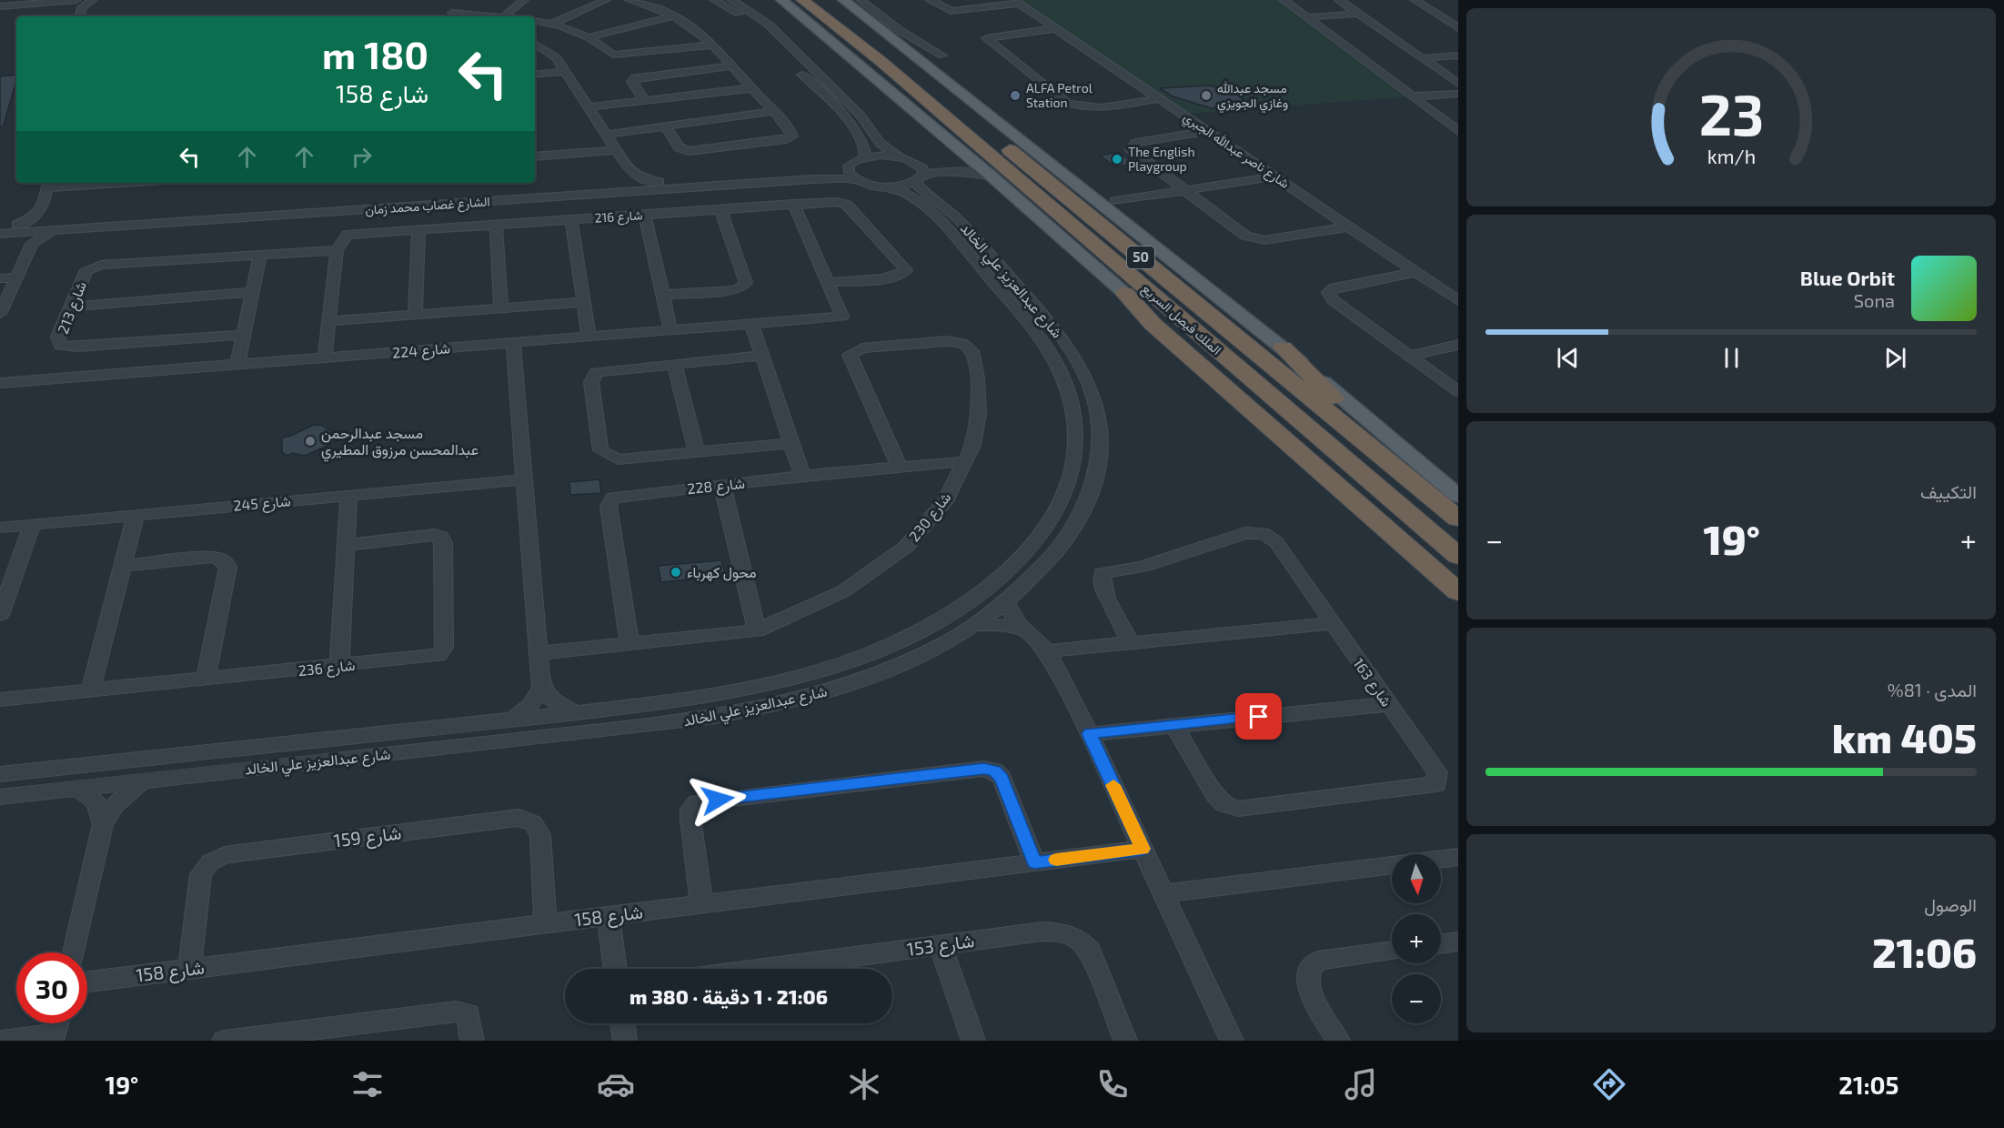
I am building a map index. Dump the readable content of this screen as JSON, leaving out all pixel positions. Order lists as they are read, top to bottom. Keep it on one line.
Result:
{"streets":{"highway":["50","الملك فيصل السريع"],"street":["شارع ناصر عبدالله الجبري","الشارع غصاب محمد زمان","شارع 216","شارع عبدالعزيز علي الخالد","شارع 213","شارع 224","شارع 228","شارع 245","شارع 230","شارع 236","شارع 163","شارع 159","شارع 158","شارع 153"]},"crossings":[["الشارع غصاب محمد زمان","شارع عبدالعزيز علي الخالد"],["شارع 216","شارع 213"],["شارع 216","شارع 224"],["شارع 228","شارع 230"],["شارع 159","شارع 158"]],"places":["ALFA Petrol Station","مسجد عبدالله وغازي الجويزي","The English Playgroup","مسجد عبدالرحمن عبدالمحسن مرزوق المطيري","محول كهرباء"],"north":"bottom","page":{"turn":["180 m","شارع 158"],"song":["Blue Orbit","Sona"],"tile":["التكييف",["المدى · 81%","405 km"],["الوصول","21:06"]],"heat":["−","19°","+"],"map_buttons":["+","−"],"limit":"30","trip":"21:06 · 1 دقيقة · 380 m","tabs":["21:05","19°"],"gauge":["23","km/h"]}}
